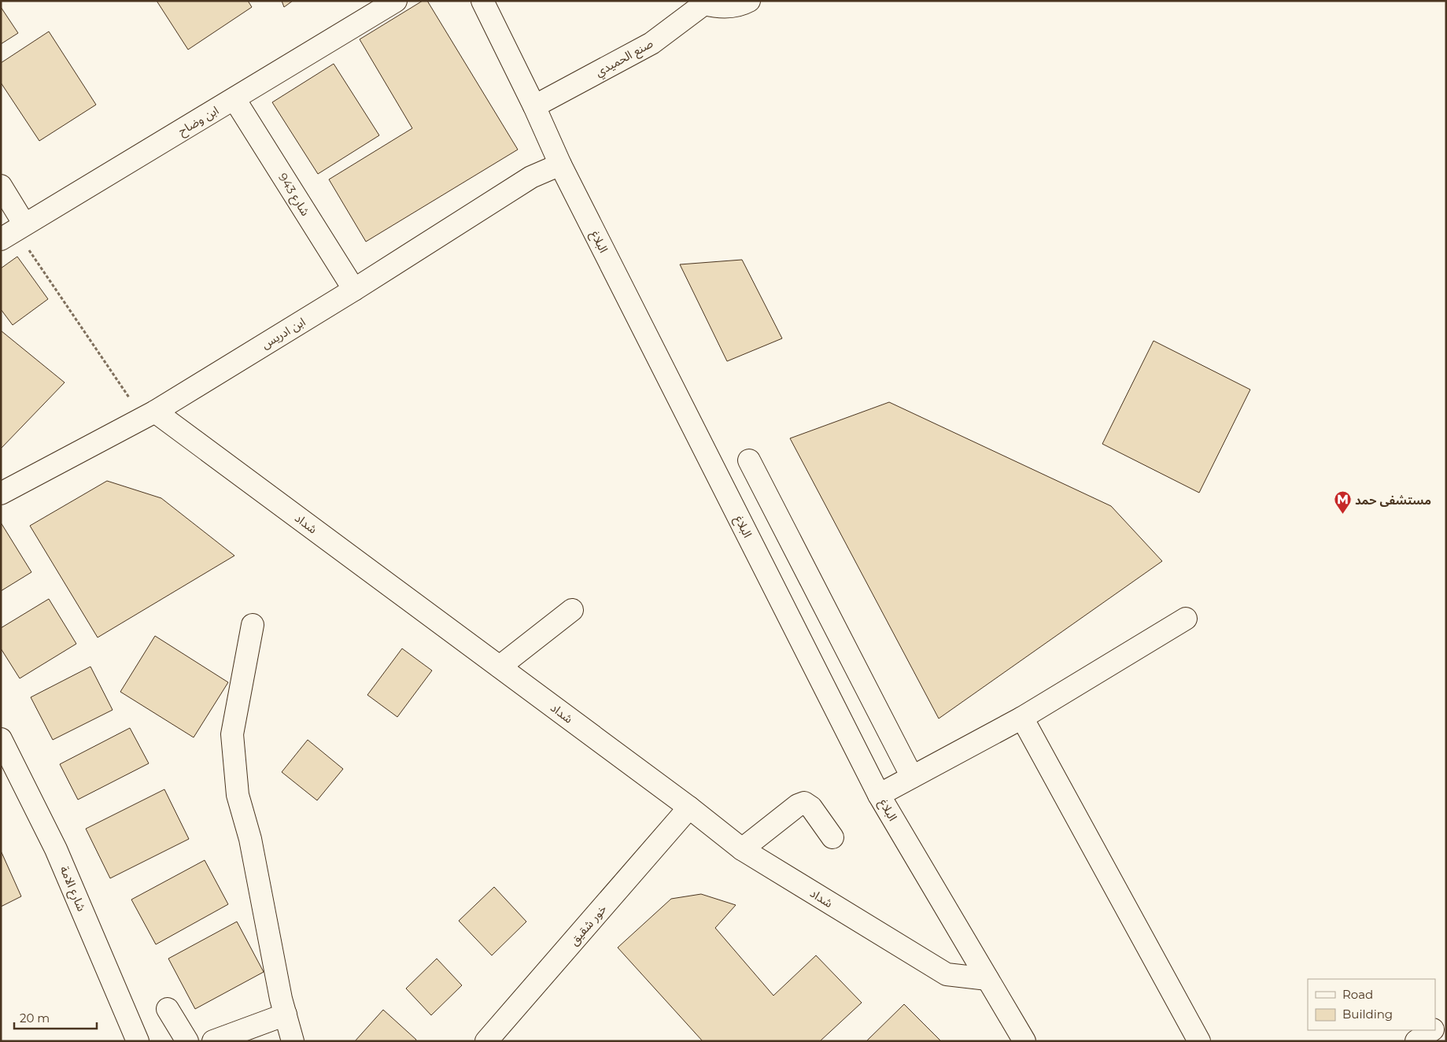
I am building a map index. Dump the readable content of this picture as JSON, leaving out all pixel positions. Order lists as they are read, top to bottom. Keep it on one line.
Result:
{"streets":{"street":["صنع الحميدي","ابن وضاح","شارع 943","البلاغ","ابن ادريس","شداد","شارع الامة","خور شقيق"]},"crossings":[["صنع الحميدي","البلاغ"],["ابن وضاح","شارع 943"],["شارع 943","ابن ادريس"],["البلاغ","ابن ادريس"],["البلاغ","شداد"],["ابن ادريس","شداد"],["شداد","خور شقيق"]],"places":{"metro station":["مستشفى حمد"]},"legend":["Road","Building"],"scale_bar":"20 m"}
